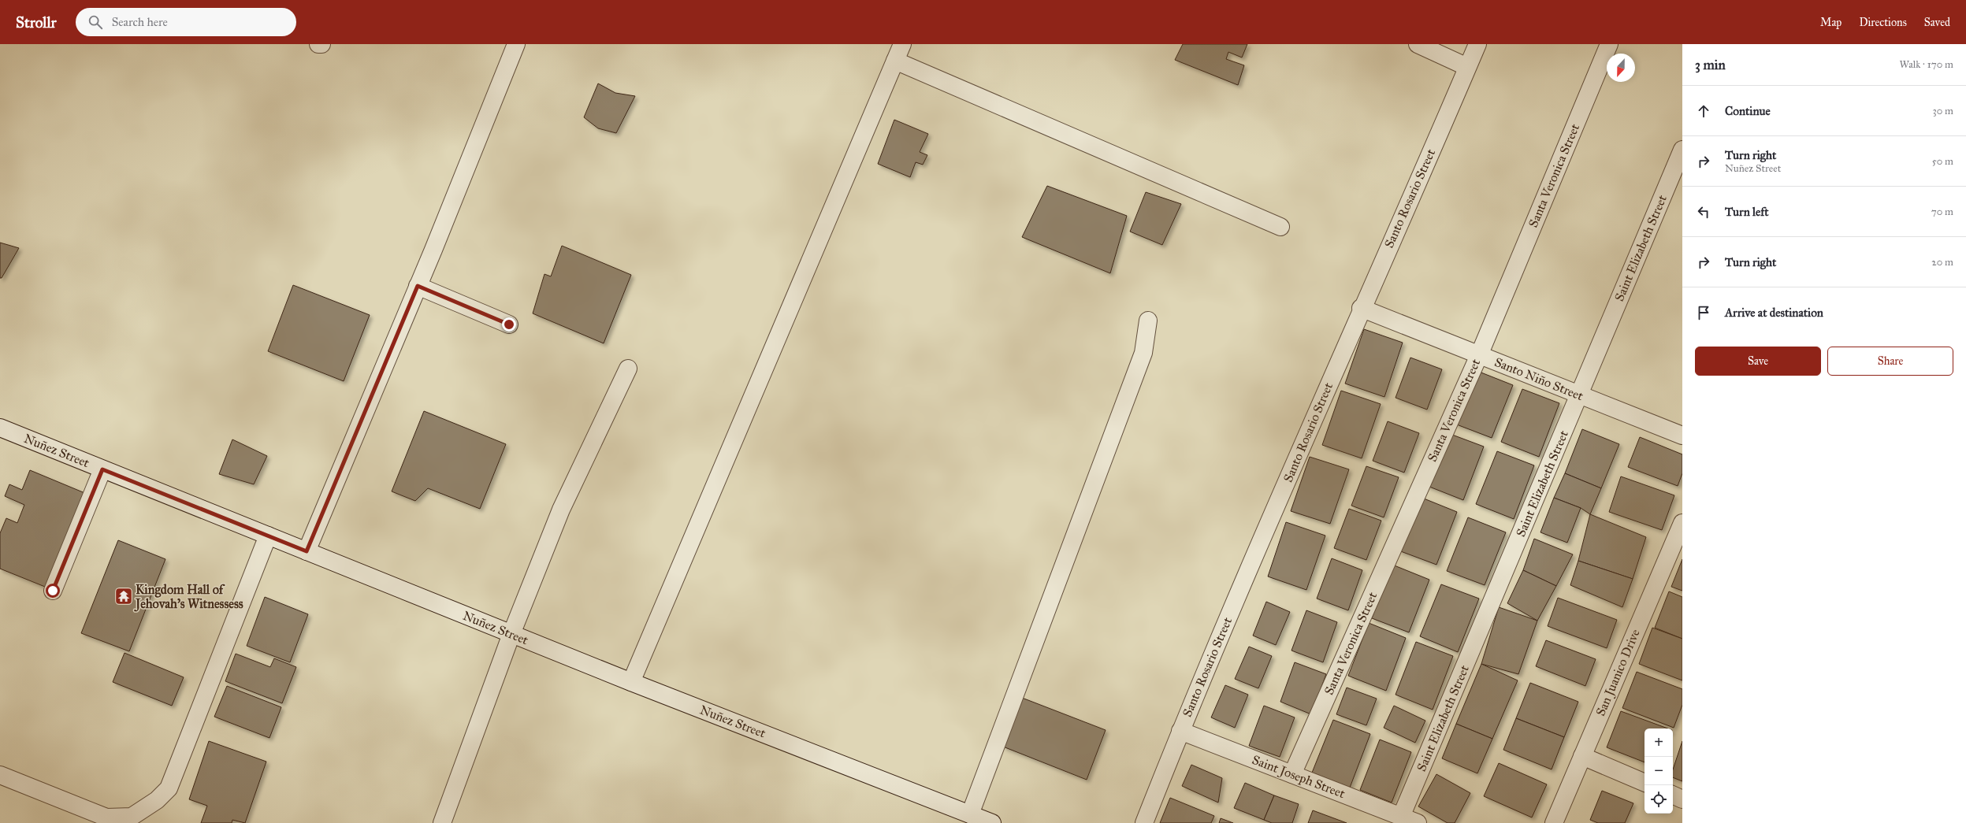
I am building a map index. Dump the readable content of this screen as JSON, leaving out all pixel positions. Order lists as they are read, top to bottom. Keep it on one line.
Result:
{"streets":{"street":["Santa Veronica Street","Santo Rosario Street","Saint Elizabeth Street","Santo Niño Street","Nuñez Street","San Juanico Drive","Saint Joseph Street"]},"crossings":[["Santa Veronica Street","Santo Niño Street"],["Santa Veronica Street","Saint Joseph Street"],["Santo Rosario Street","Santo Niño Street"],["Santo Rosario Street","Saint Joseph Street"],["Saint Elizabeth Street","Santo Niño Street"],["Saint Elizabeth Street","Saint Joseph Street"]],"places":{"temple":["Kingdom Hall of Jehovah's Witnessess"]},"north":"bottom","page":{"header":"Strollr","search":"Search here","nav":["Map","Directions","Saved"],"heading":["3 min","Walk · 170 m"],"list":[["Continue","30 m"],["Turn right","Nuñez Street","50 m"],["Turn left","70 m"],["Turn right","20 m"],"Arrive at destination"],"buttons":["Save","Share"],"map_buttons":["+","−"]}}
